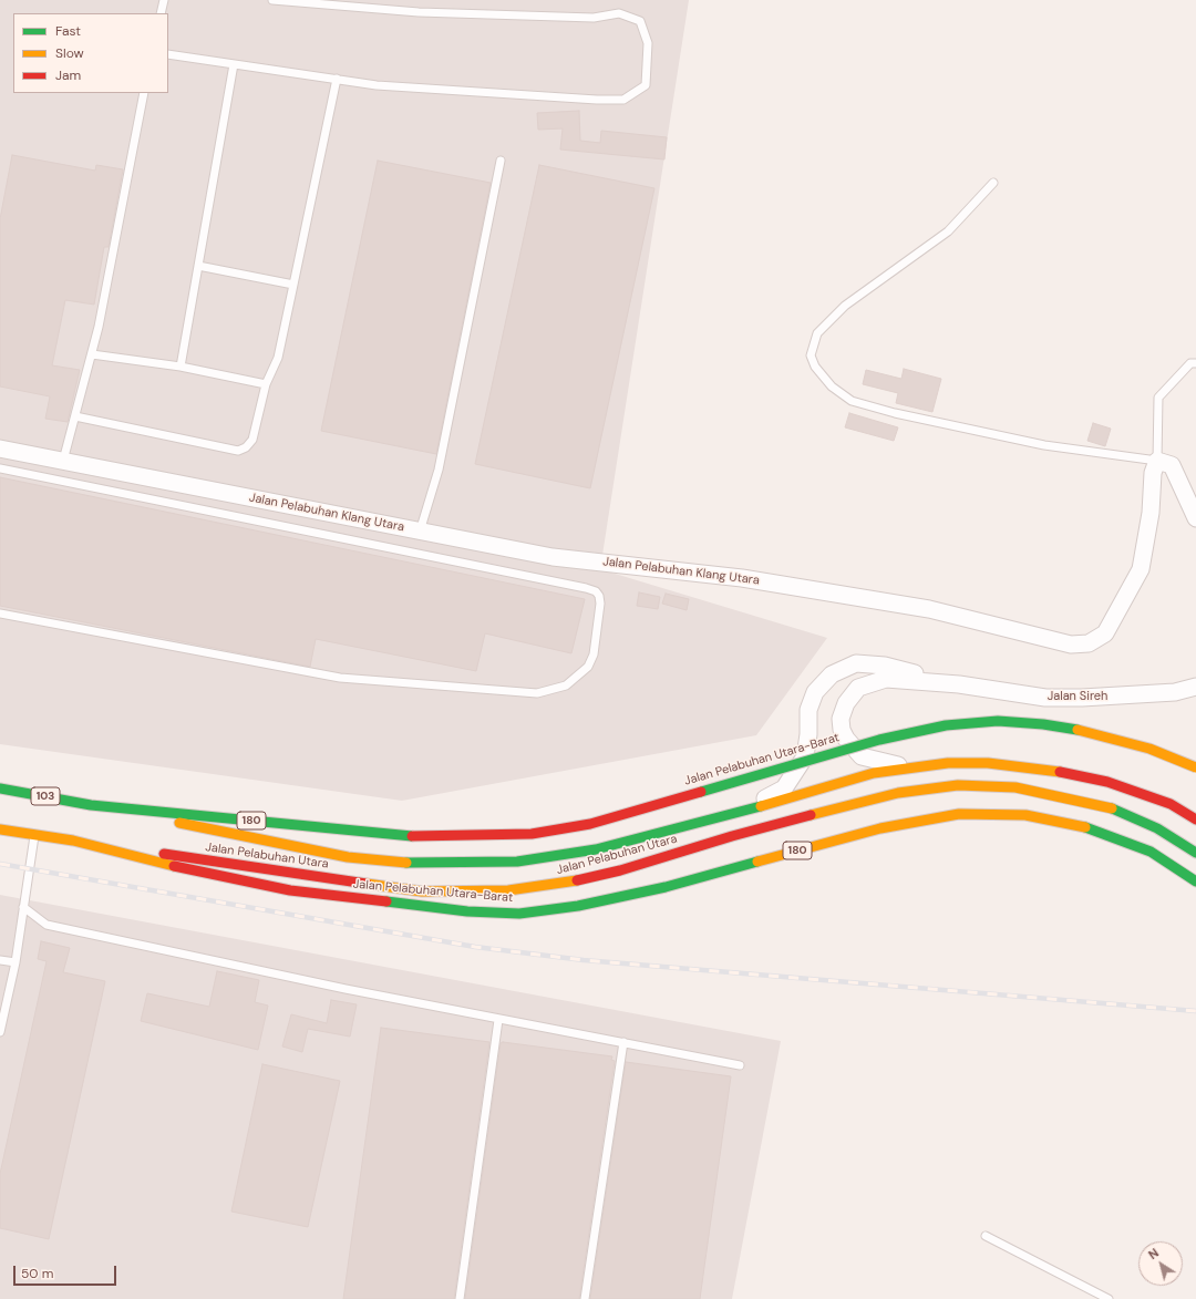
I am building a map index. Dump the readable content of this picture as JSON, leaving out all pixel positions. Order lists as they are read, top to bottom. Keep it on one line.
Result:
{"streets":{"main road":["Jalan Pelabuhan Utara-Barat","103","180","Jalan Pelabuhan Utara"],"street":["Jalan Pelabuhan Klang Utara","Jalan Sireh"]},"crossings":[["Jalan Pelabuhan Utara-Barat","Jalan Pelabuhan Utara"]],"legend":["Fast","Slow","Jam"],"scale_bar":"50 m","north":"top left"}
